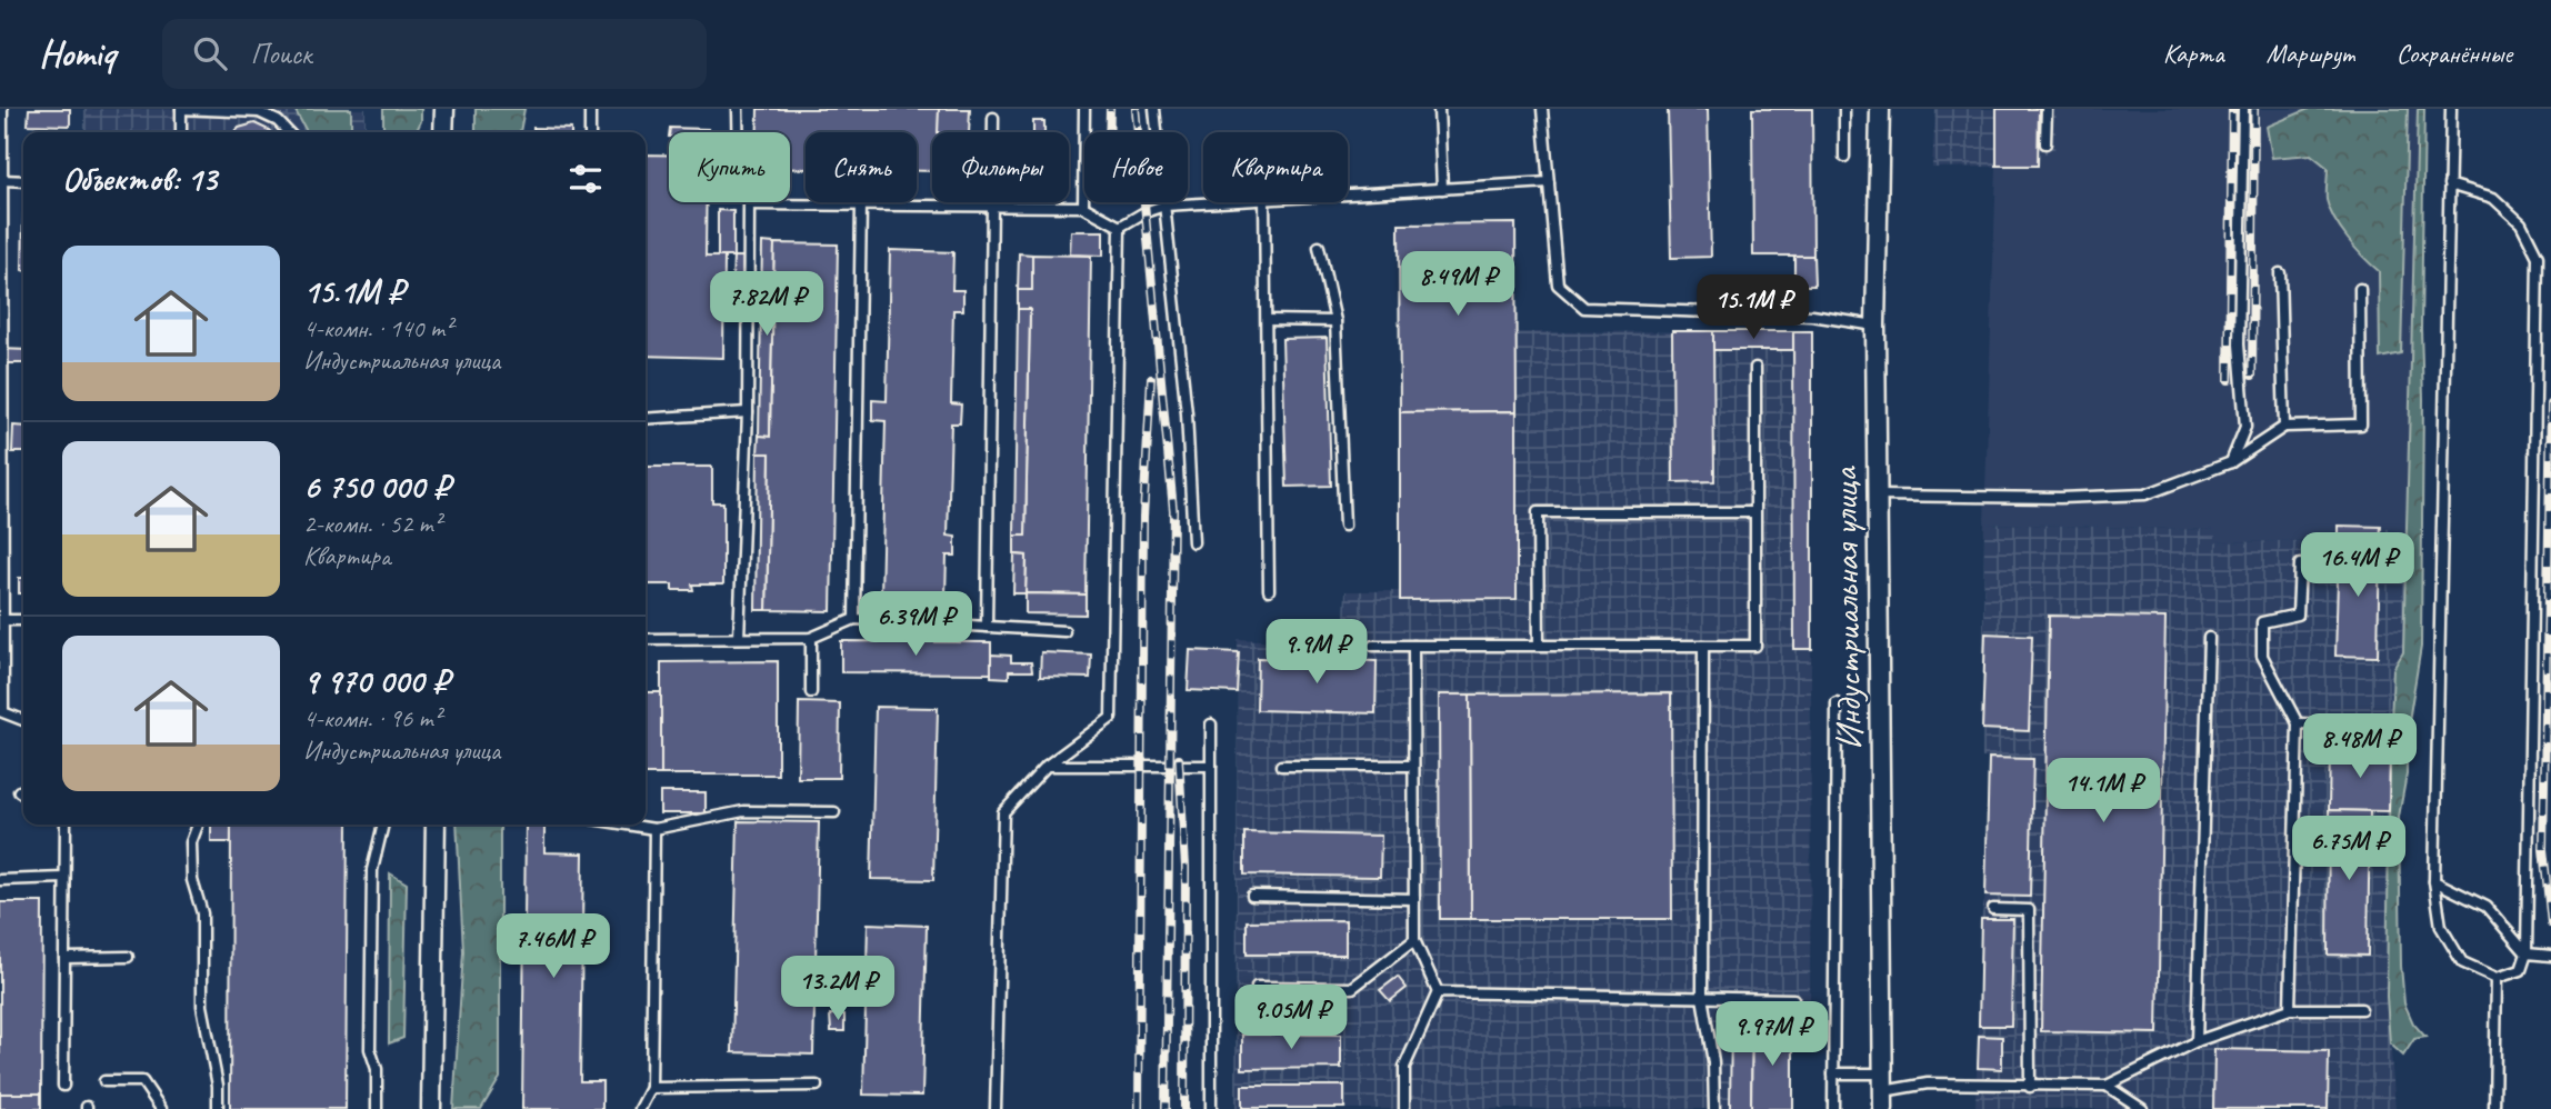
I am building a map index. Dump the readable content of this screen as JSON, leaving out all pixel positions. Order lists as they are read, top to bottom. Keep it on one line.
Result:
{"streets":{"street":["Индустриальная улица"]},"page":{"header":"Homiq","search":"Поиск","nav":["Карта","Маршрут","Сохранённые"],"chip":["Купить","Снять","Фильтры","Новое","Квартира"],"heading":"Объектов: 13","list":[{"name":"15.1M ₽","note":"4-комн. · 140 m² · Индустриальная улица"},{"name":"6 750 000 ₽","note":"2-комн. · 52 m² · Квартира"},{"name":"9 970 000 ₽","note":"4-комн. · 96 m² · Индустриальная улица"}],"price":["8.49M ₽","7.82M ₽","15.1M ₽","16.4M ₽","6.39M ₽","9.9M ₽","8.48M ₽","14.1M ₽","6.75M ₽","7.46M ₽","13.2M ₽","9.05M ₽","9.97M ₽"]}}
